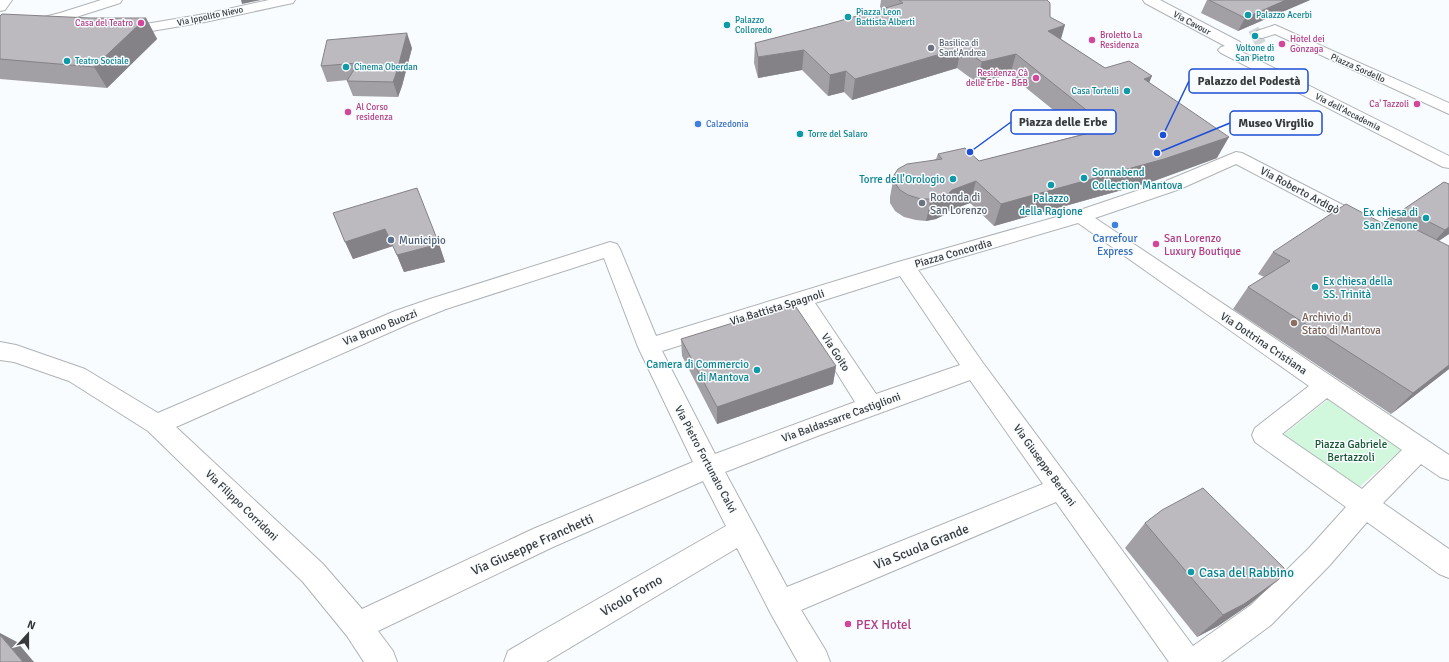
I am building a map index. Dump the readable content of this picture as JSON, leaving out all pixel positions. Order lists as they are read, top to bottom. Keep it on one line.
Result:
{"streets":{"street":["Via Ippolito Nievo","Via Cavour","Piazza Sordello","Via dell'Accademia","Via Roberto Ardigò","Piazza Concordia","Via Battista Spagnoli","Via Bruno Buozzi","Via Dottrina Cristiana","Via Goito","Via Baldassarre Castiglioni","Via Pietro Fortunato Calvi","Via Giuseppe Bertani","Via Filippo Corridoni","Via Giuseppe Franchetti","Via Scuola Grande","Vicolo Forno"]},"crossings":[["Via Cavour","Via dell'Accademia"],["Via Roberto Ardigò","Piazza Concordia"],["Piazza Concordia","Via Battista Spagnoli"],["Piazza Concordia","Via Dottrina Cristiana"],["Piazza Concordia","Via Giuseppe Bertani"],["Via Battista Spagnoli","Via Goito"],["Via Battista Spagnoli","Via Pietro Fortunato Calvi"],["Via Battista Spagnoli","Via Giuseppe Bertani"],["Via Bruno Buozzi","Via Pietro Fortunato Calvi"],["Via Bruno Buozzi","Via Filippo Corridoni"],["Via Goito","Via Baldassarre Castiglioni"],["Via Baldassarre Castiglioni","Via Pietro Fortunato Calvi"],["Via Baldassarre Castiglioni","Via Giuseppe Bertani"],["Via Baldassarre Castiglioni","Via Giuseppe Franchetti"],["Via Pietro Fortunato Calvi","Via Giuseppe Franchetti"],["Via Pietro Fortunato Calvi","Via Scuola Grande"],["Via Pietro Fortunato Calvi","Vicolo Forno"],["Via Giuseppe Bertani","Via Scuola Grande"],["Via Filippo Corridoni","Via Giuseppe Franchetti"]],"parks":["Piazza Gabriele Bertazzoli"],"places":["Palazzo Acerbi","Piazza Leon Battista Alberti","Casa del Teatro","Palazzo Colloredo","Voltone di San Pietro","Broletto La Residenza","Hotel dei Gonzaga","Basilica di Sant'Andrea","Teatro Sociale","Cinema Oberdan","Residenza Cà delle Erbe - B&B","Casa Tortelli","Ca' Tazzoli","Al Corso residenza","Calzedonia","Torre del Salaro","Palazzo del Podestà","Piazza delle Erbe","Museo Virgilio","Sonnabend Collection Mantova","Torre dell'Orologio","Palazzo della Ragione","Rotonda di San Lorenzo","Ex chiesa di San Zenone","Carrefour Express","Municipio","San Lorenzo Luxury Boutique","Ex chiesa della SS. Trinità","Archivio di Stato di Mantova","Camera di Commercio di Mantova","Casa del Rabbino","PEX Hotel"],"north":"top"}
